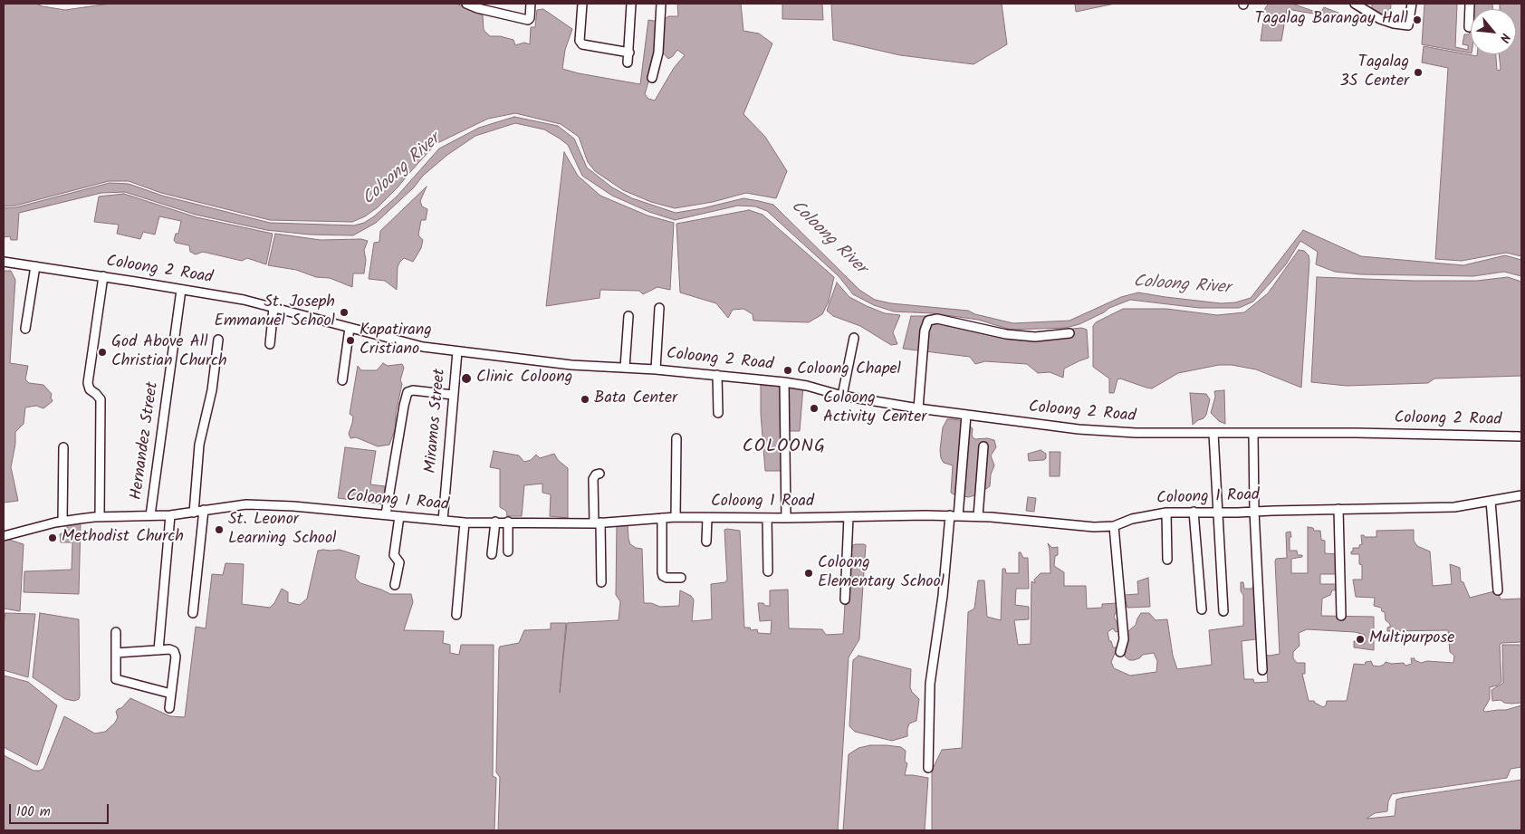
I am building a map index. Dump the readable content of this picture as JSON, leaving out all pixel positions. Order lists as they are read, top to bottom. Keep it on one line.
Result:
{"streets":{"street":["Coloong 2 Road","Miramos Street","Hernandez Street","Coloong 1 Road"]},"crossings":[["Coloong 2 Road","Miramos Street"],["Coloong 2 Road","Hernandez Street"],["Miramos Street","Coloong 1 Road"],["Hernandez Street","Coloong 1 Road"]],"districts":["COLOONG"],"water":["Coloong River"],"places":["Tagalag Barangay Hall","Tagalag 3S Center","St. Joseph Emmanuel School","Kapatirang Cristiano","God Above All Christian Church","Coloong Chapel","Clinic Coloong","Bata Center","Coloong Activity Center","St. Leonor Learning School","Methodist Church","Coloong Elementary School","Multipurpose"],"scale_bar":"100 m","north":"bottom right"}
